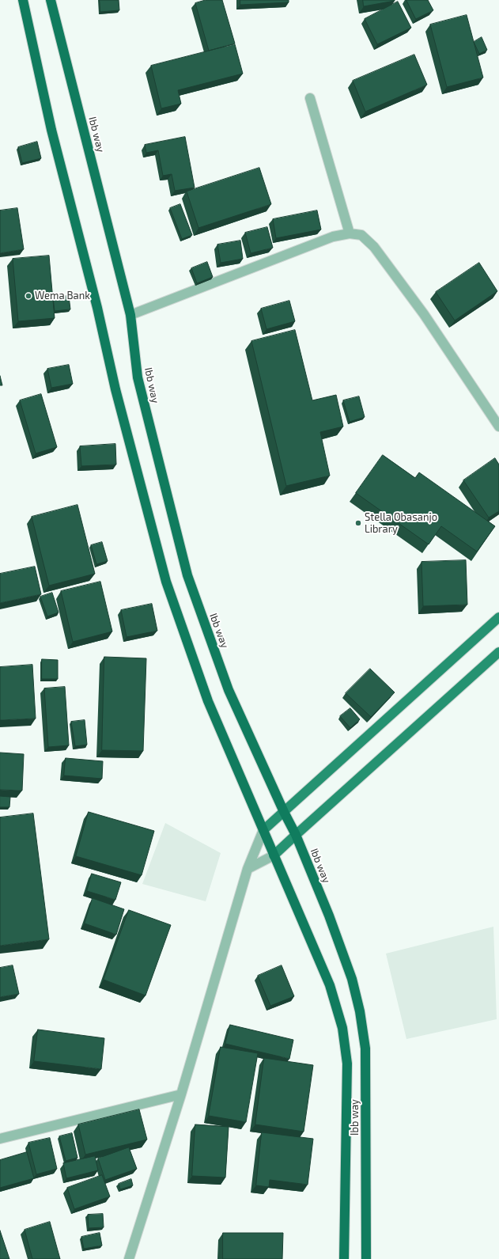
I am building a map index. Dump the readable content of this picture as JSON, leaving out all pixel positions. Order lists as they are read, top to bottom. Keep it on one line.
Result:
{"streets":{"highway":["Ibb way"]},"places":["Wema Bank","Stella Obasanjo Library"]}
